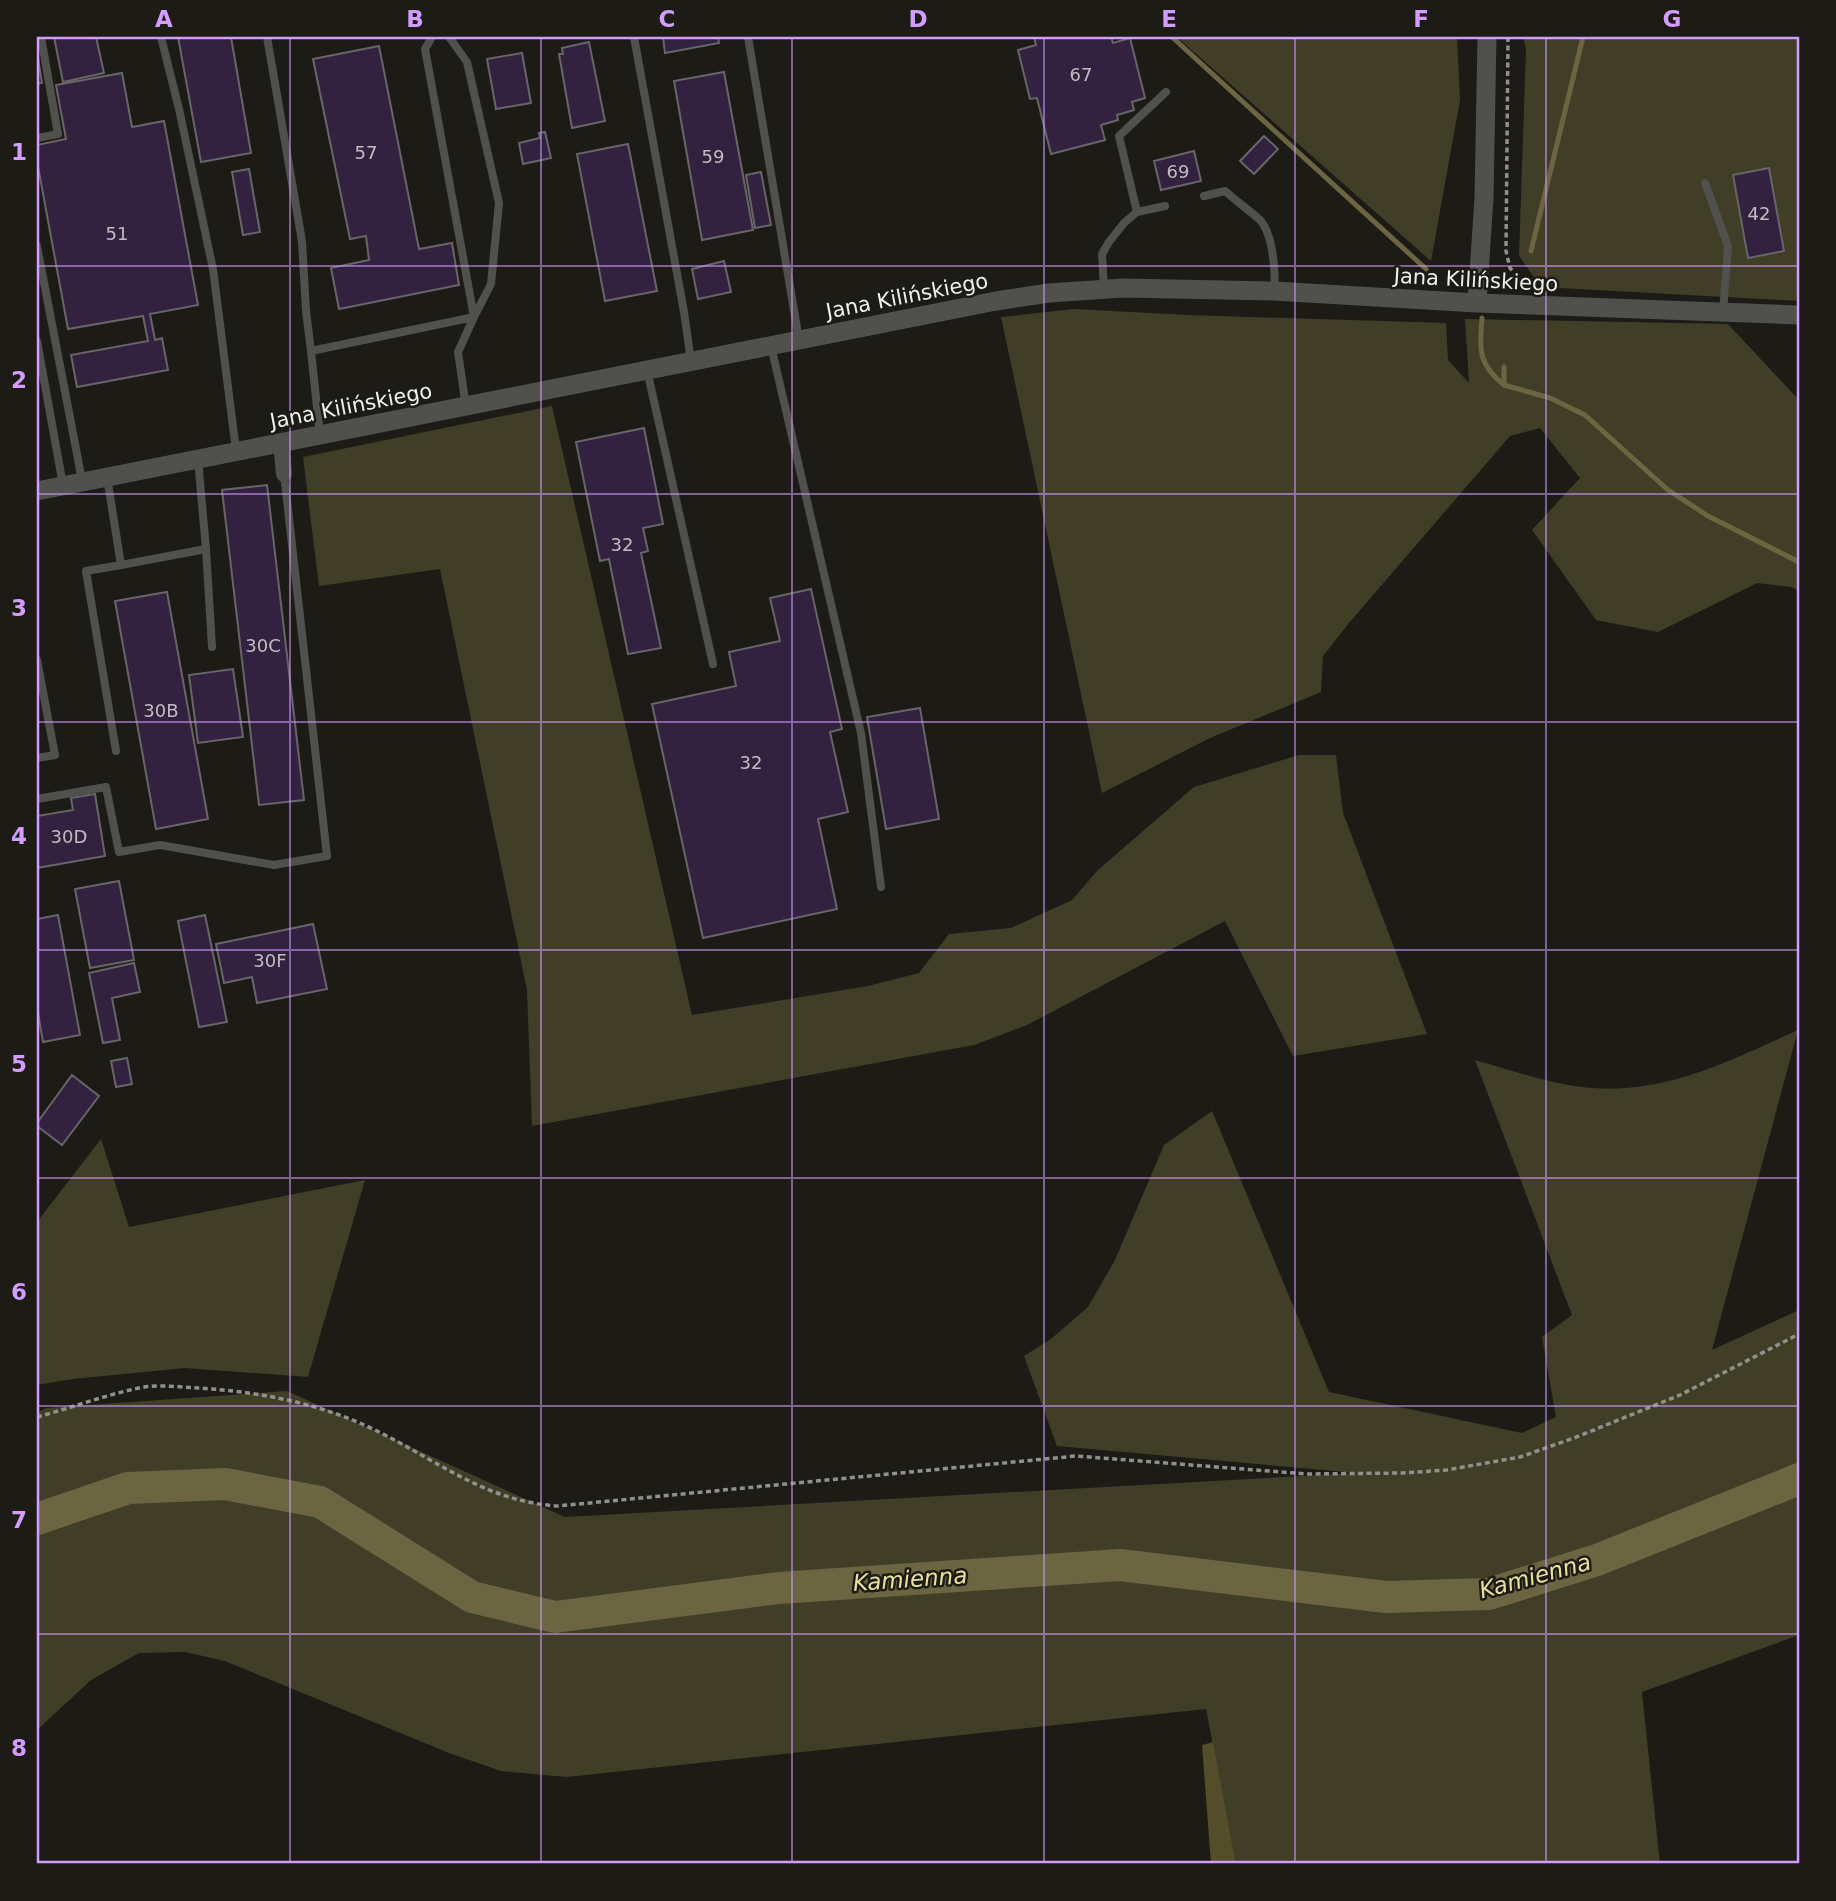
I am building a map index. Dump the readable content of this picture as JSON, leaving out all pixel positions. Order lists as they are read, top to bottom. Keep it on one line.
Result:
{"streets":{"street":["Jana Kilińskiego"]},"water":["Kamienna"],"house_numbers":["67","57","59","69","42","51","32","30C","30B","32","30D","30F"],"grid":{"columns":["A","B","C","D","E","F","G"],"rows":["1","2","3","4","5","6","7","8"]}}
